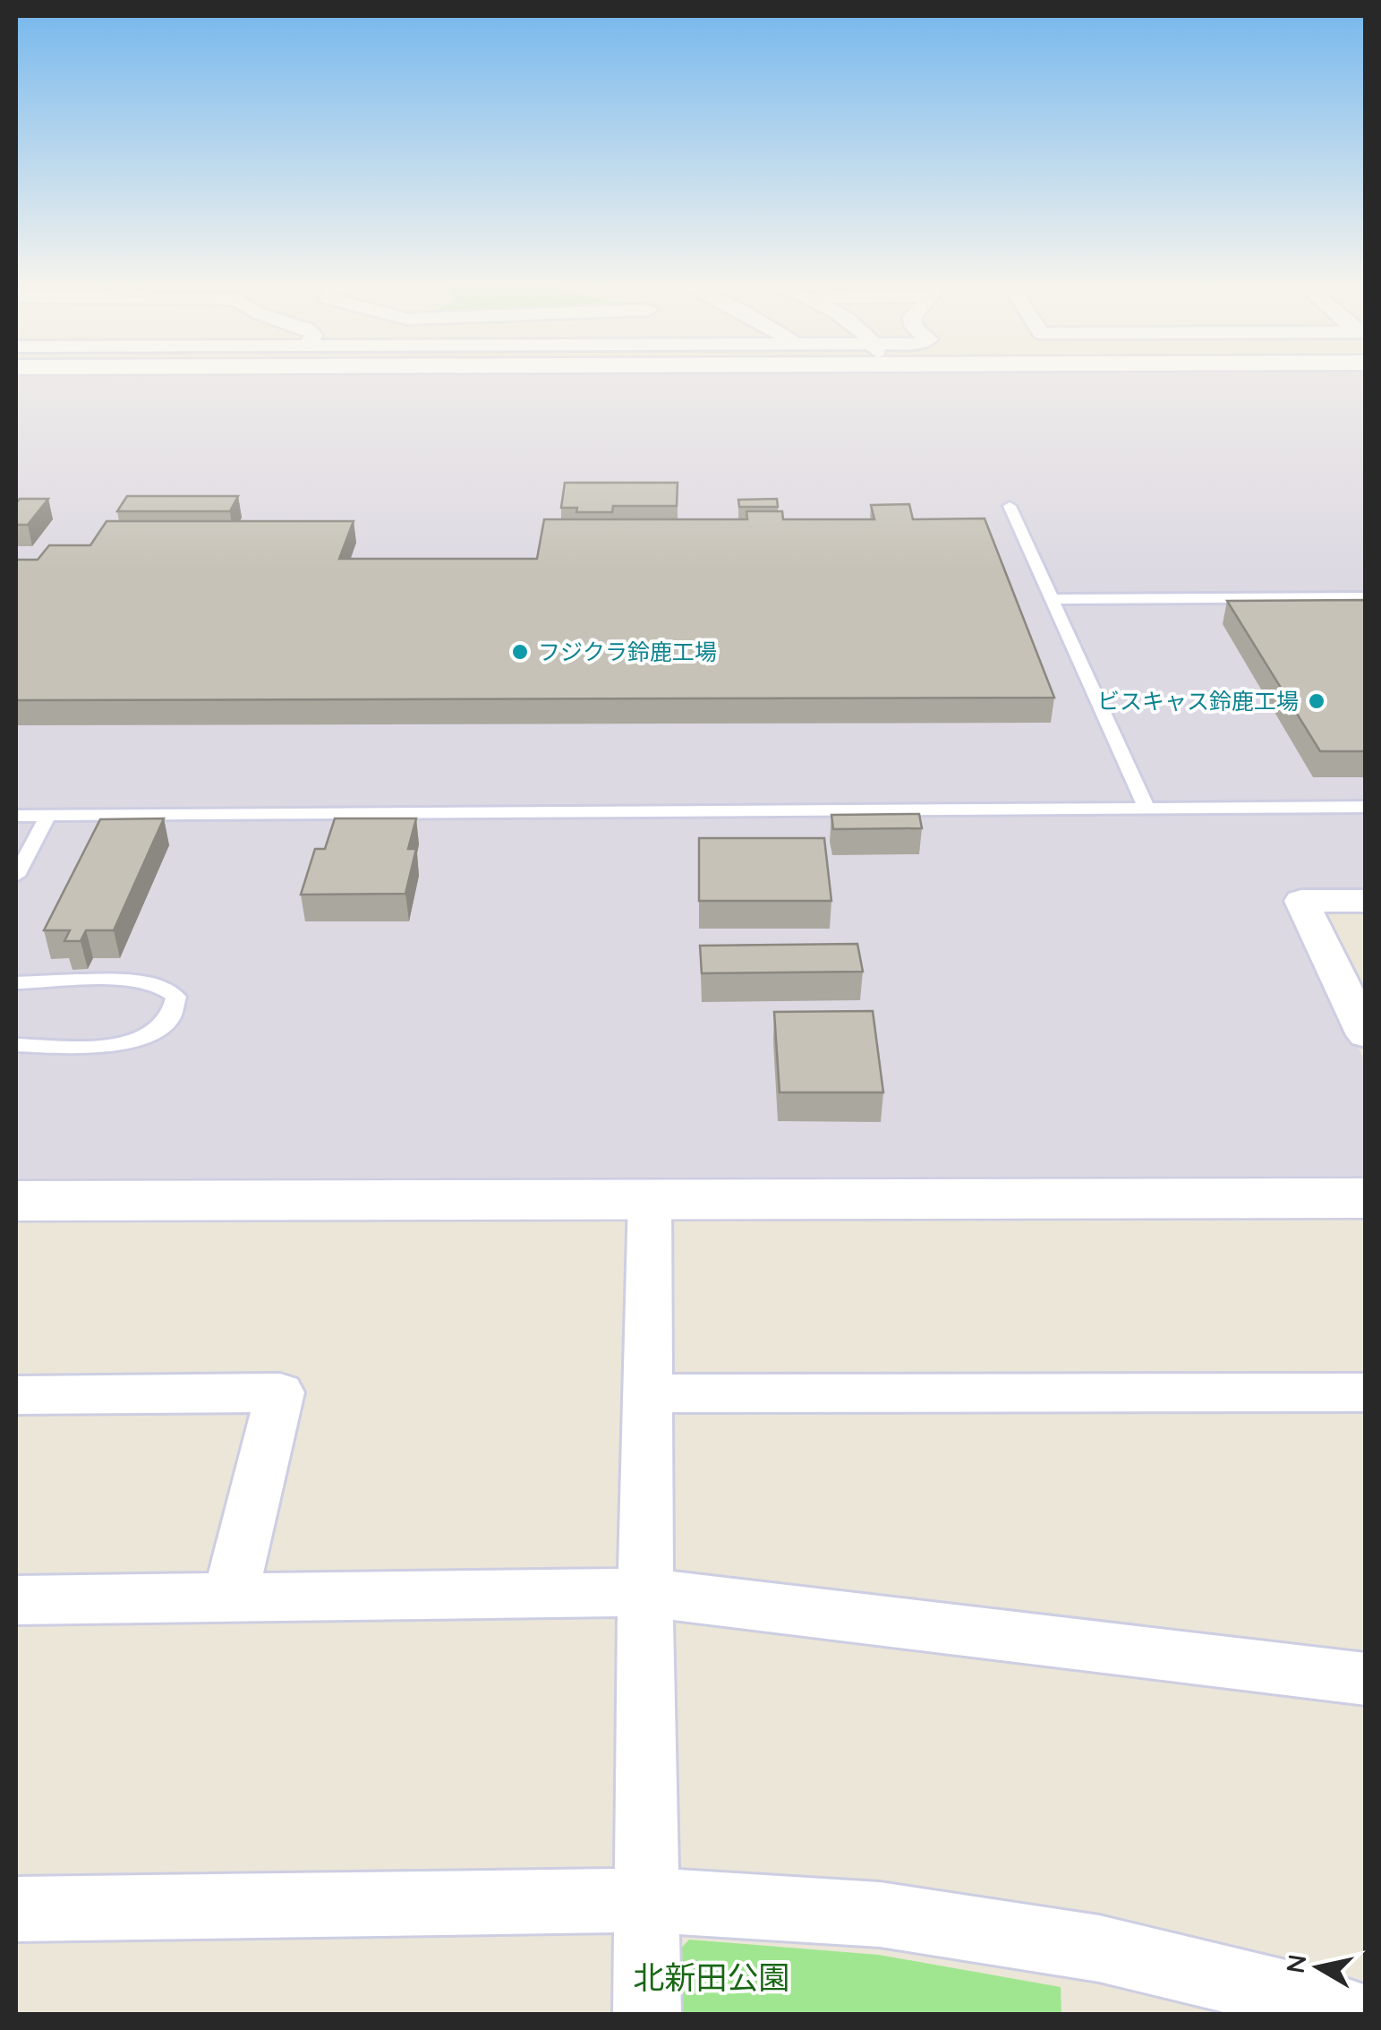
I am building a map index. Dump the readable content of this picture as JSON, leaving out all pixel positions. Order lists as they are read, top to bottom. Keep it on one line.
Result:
{"parks":["北新田公園"],"places":["フジクラ鈴鹿工場","ビスキャス鈴鹿工場"],"north":"left"}
